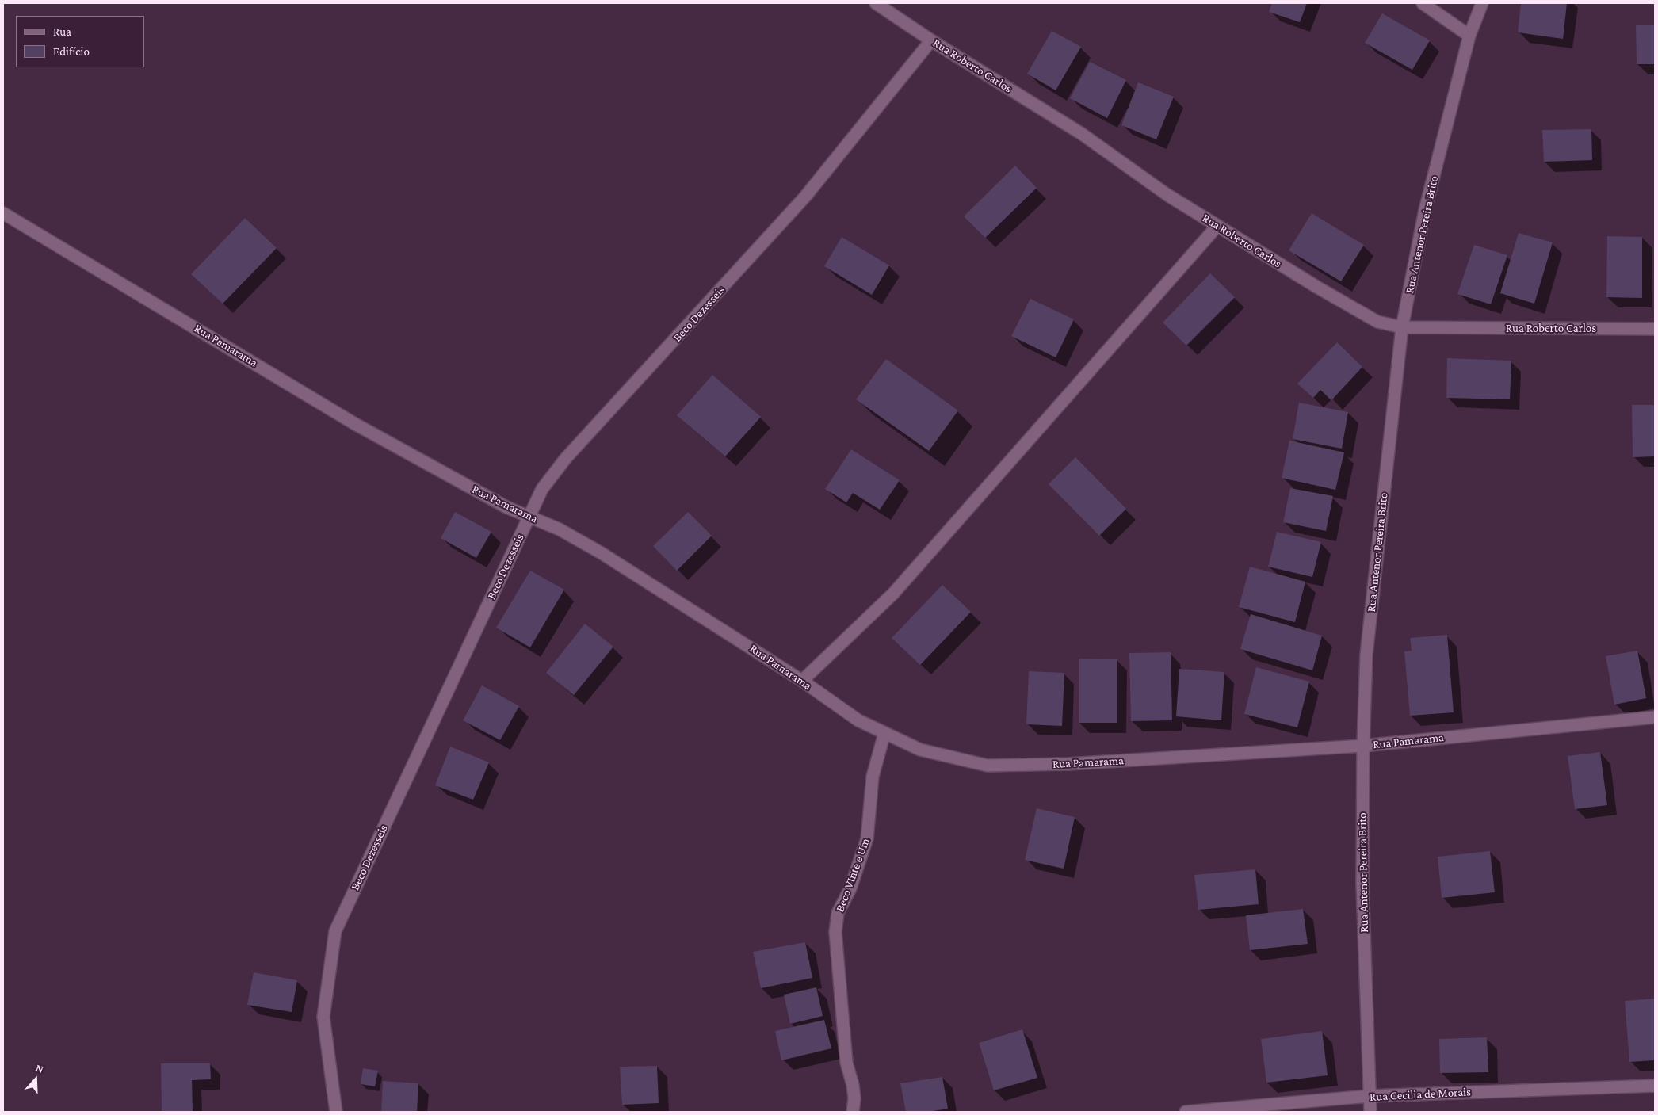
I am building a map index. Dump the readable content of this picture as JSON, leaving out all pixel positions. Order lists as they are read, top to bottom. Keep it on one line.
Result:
{"streets":{"street":["Rua Roberto Carlos","Rua Antenor Pereira Brito","Beco Dezesseis","Rua Pamarama","Beco VInte e Um","Rua Cecilia de Morais"]},"crossings":[["Rua Roberto Carlos","Rua Antenor Pereira Brito"],["Rua Roberto Carlos","Beco Dezesseis"],["Rua Antenor Pereira Brito","Rua Pamarama"],["Rua Antenor Pereira Brito","Rua Cecilia de Morais"],["Beco Dezesseis","Rua Pamarama"],["Rua Pamarama","Beco VInte e Um"]],"legend":["Rua","Edifício"],"north":"top"}
